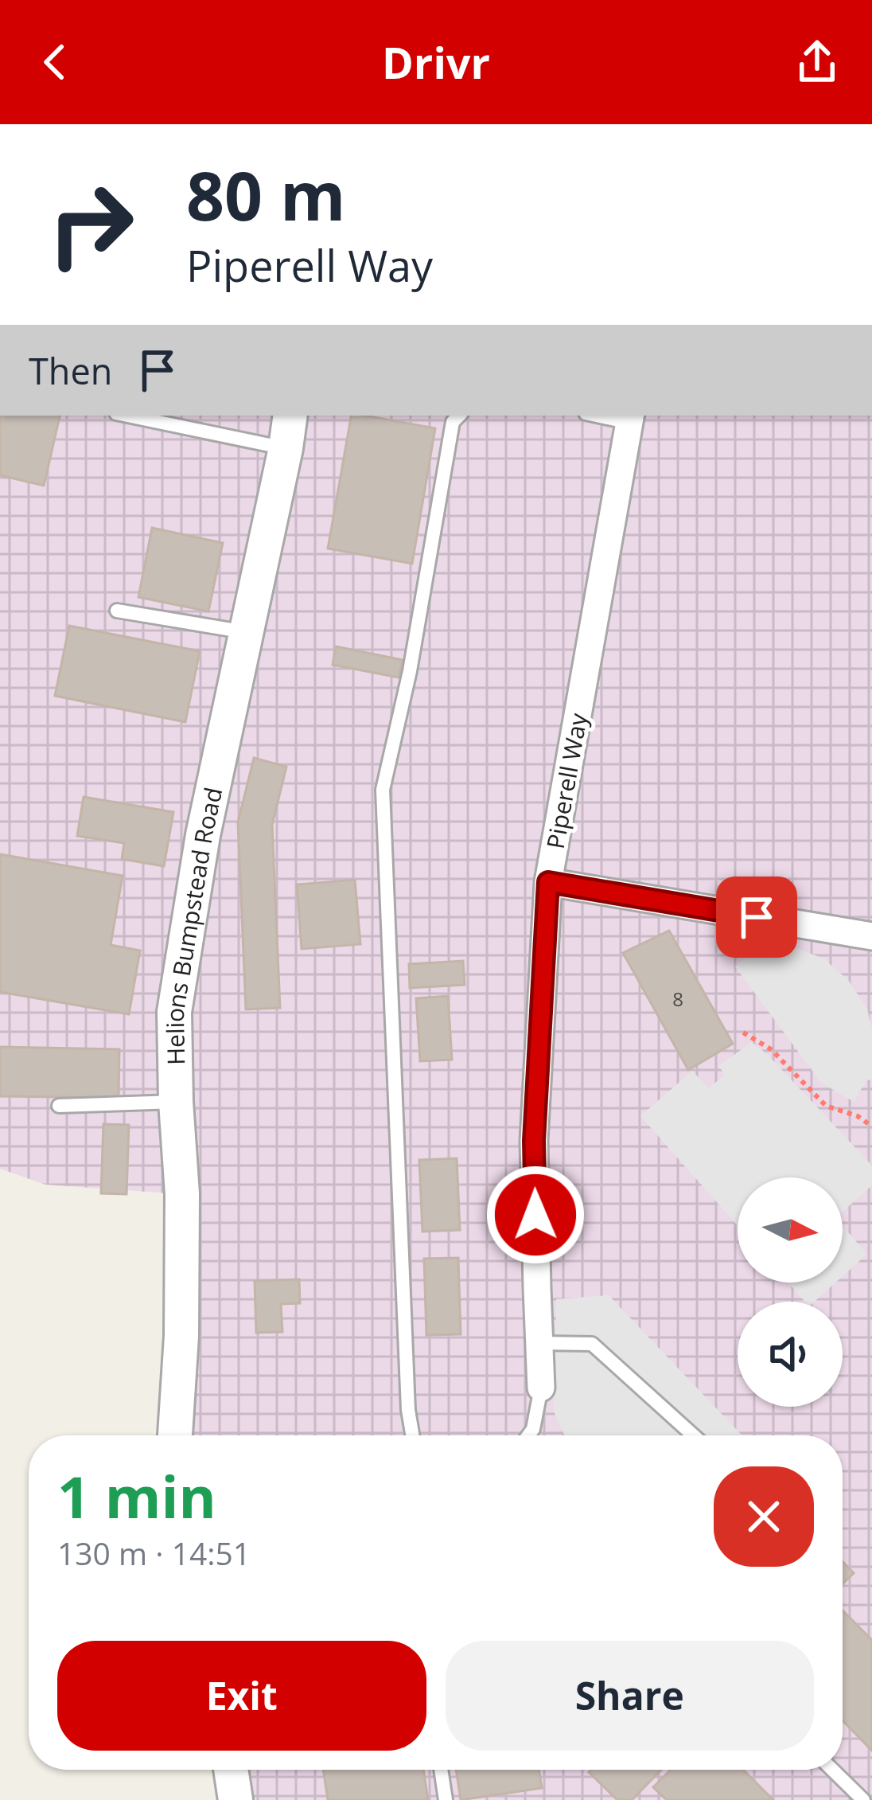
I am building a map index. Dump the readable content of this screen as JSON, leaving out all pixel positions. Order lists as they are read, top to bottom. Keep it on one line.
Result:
{"streets":{"street":["Piperell Way","Helions Bumpstead Road"]},"house_numbers":["8"],"north":"right","page":{"header":"Drivr","turn":["80 m","Piperell Way"],"then":"Then","heading":["1 min","130 m · 14:51"],"buttons":["Exit","Share"]}}
